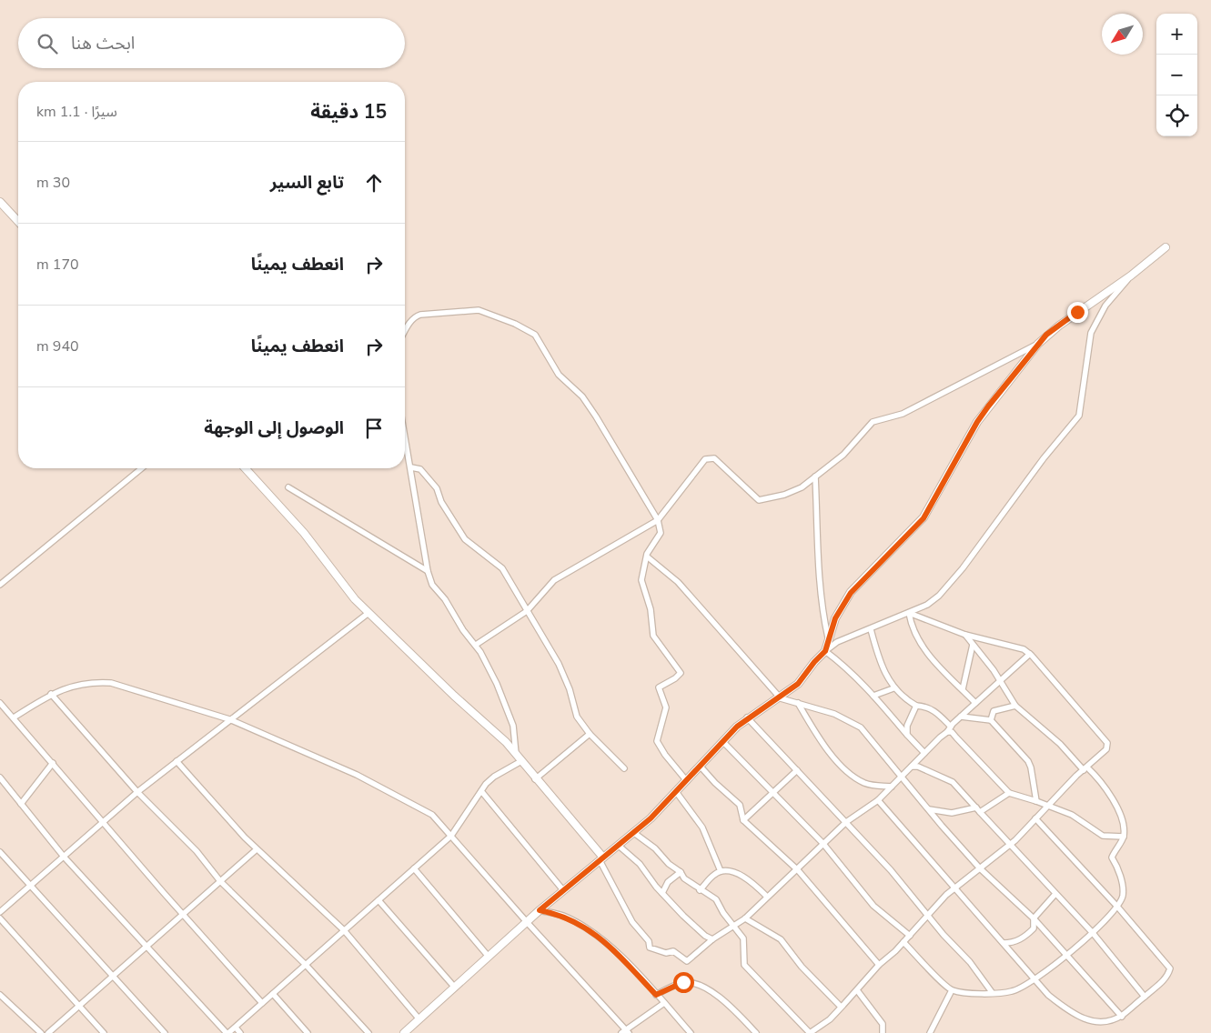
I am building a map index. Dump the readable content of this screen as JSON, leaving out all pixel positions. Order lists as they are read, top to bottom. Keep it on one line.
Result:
{"north":"bottom left","page":{"map_buttons":["+","−"],"search":"ابحث هنا","heading":["15 دقيقة","سيرًا · 1.1 km"],"list":[["تابع السير","30 m"],["انعطف يمينًا","170 m"],["انعطف يمينًا","940 m"],"الوصول إلى الوجهة"]}}
